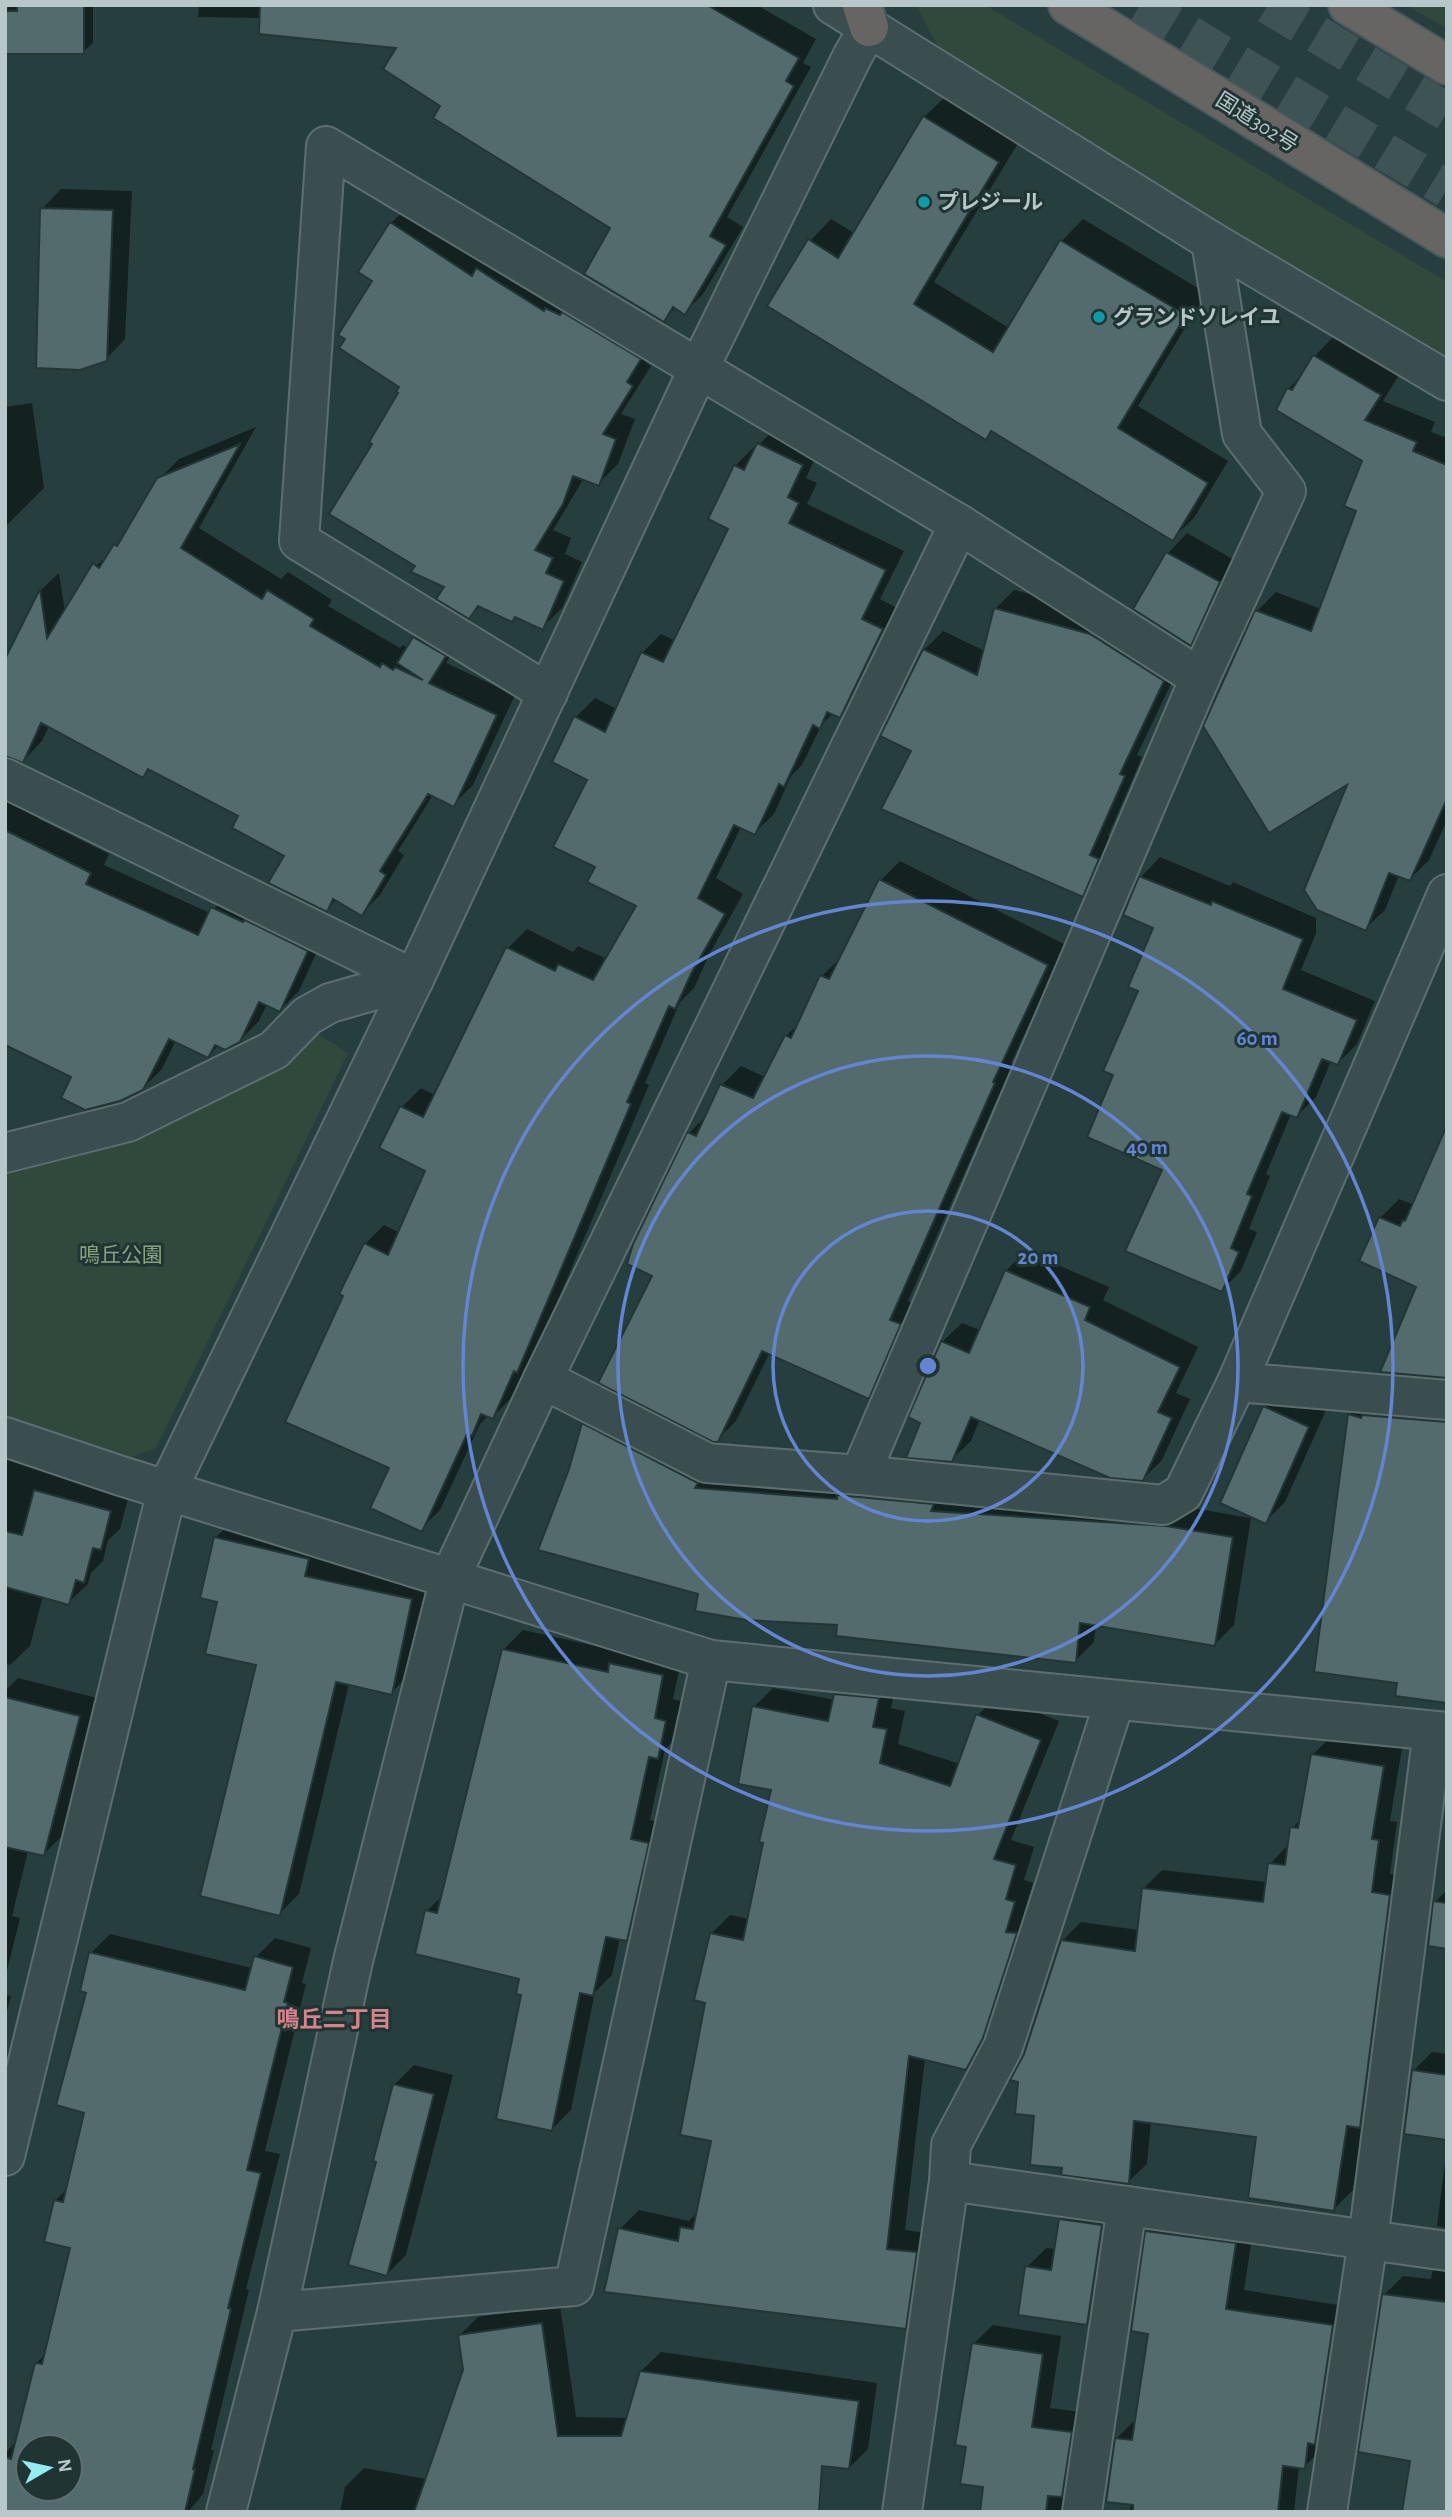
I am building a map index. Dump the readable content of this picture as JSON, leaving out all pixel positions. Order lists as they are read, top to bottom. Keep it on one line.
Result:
{"streets":{"highway":["国道302号"]},"districts":["鳴丘二丁目"],"parks":["鳴丘公園"],"places":["プレジール","グランドソレイユ"],"north":"right","rings":["60 m","40 m","20 m"]}
